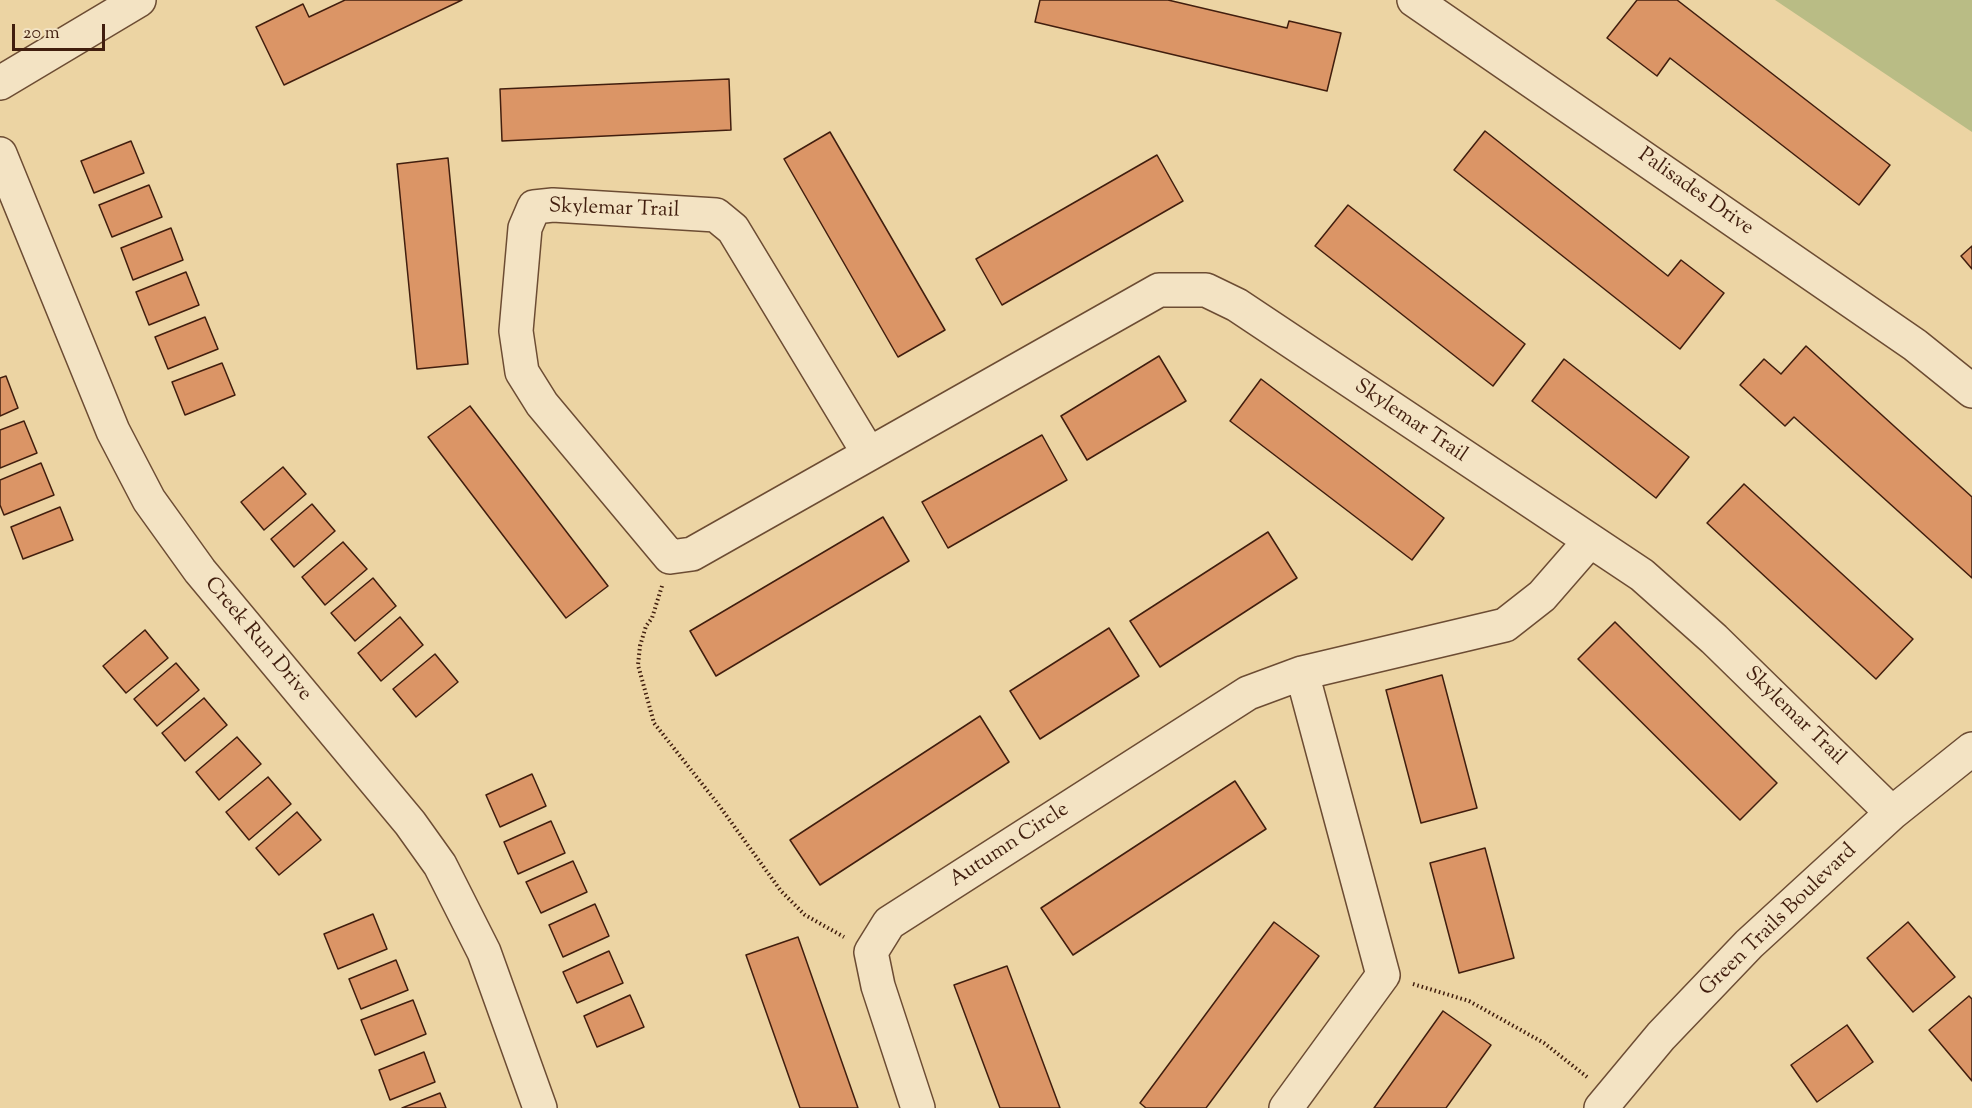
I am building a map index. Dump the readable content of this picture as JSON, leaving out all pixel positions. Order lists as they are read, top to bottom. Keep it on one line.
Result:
{"streets":{"street":["Palisades Drive","Skylemar Trail","Creek Run Drive","Autumn Circle","Green Trails Boulevard"]},"crossings":[["Skylemar Trail","Autumn Circle"],["Skylemar Trail","Green Trails Boulevard"]],"scale_bar":"20 m"}
